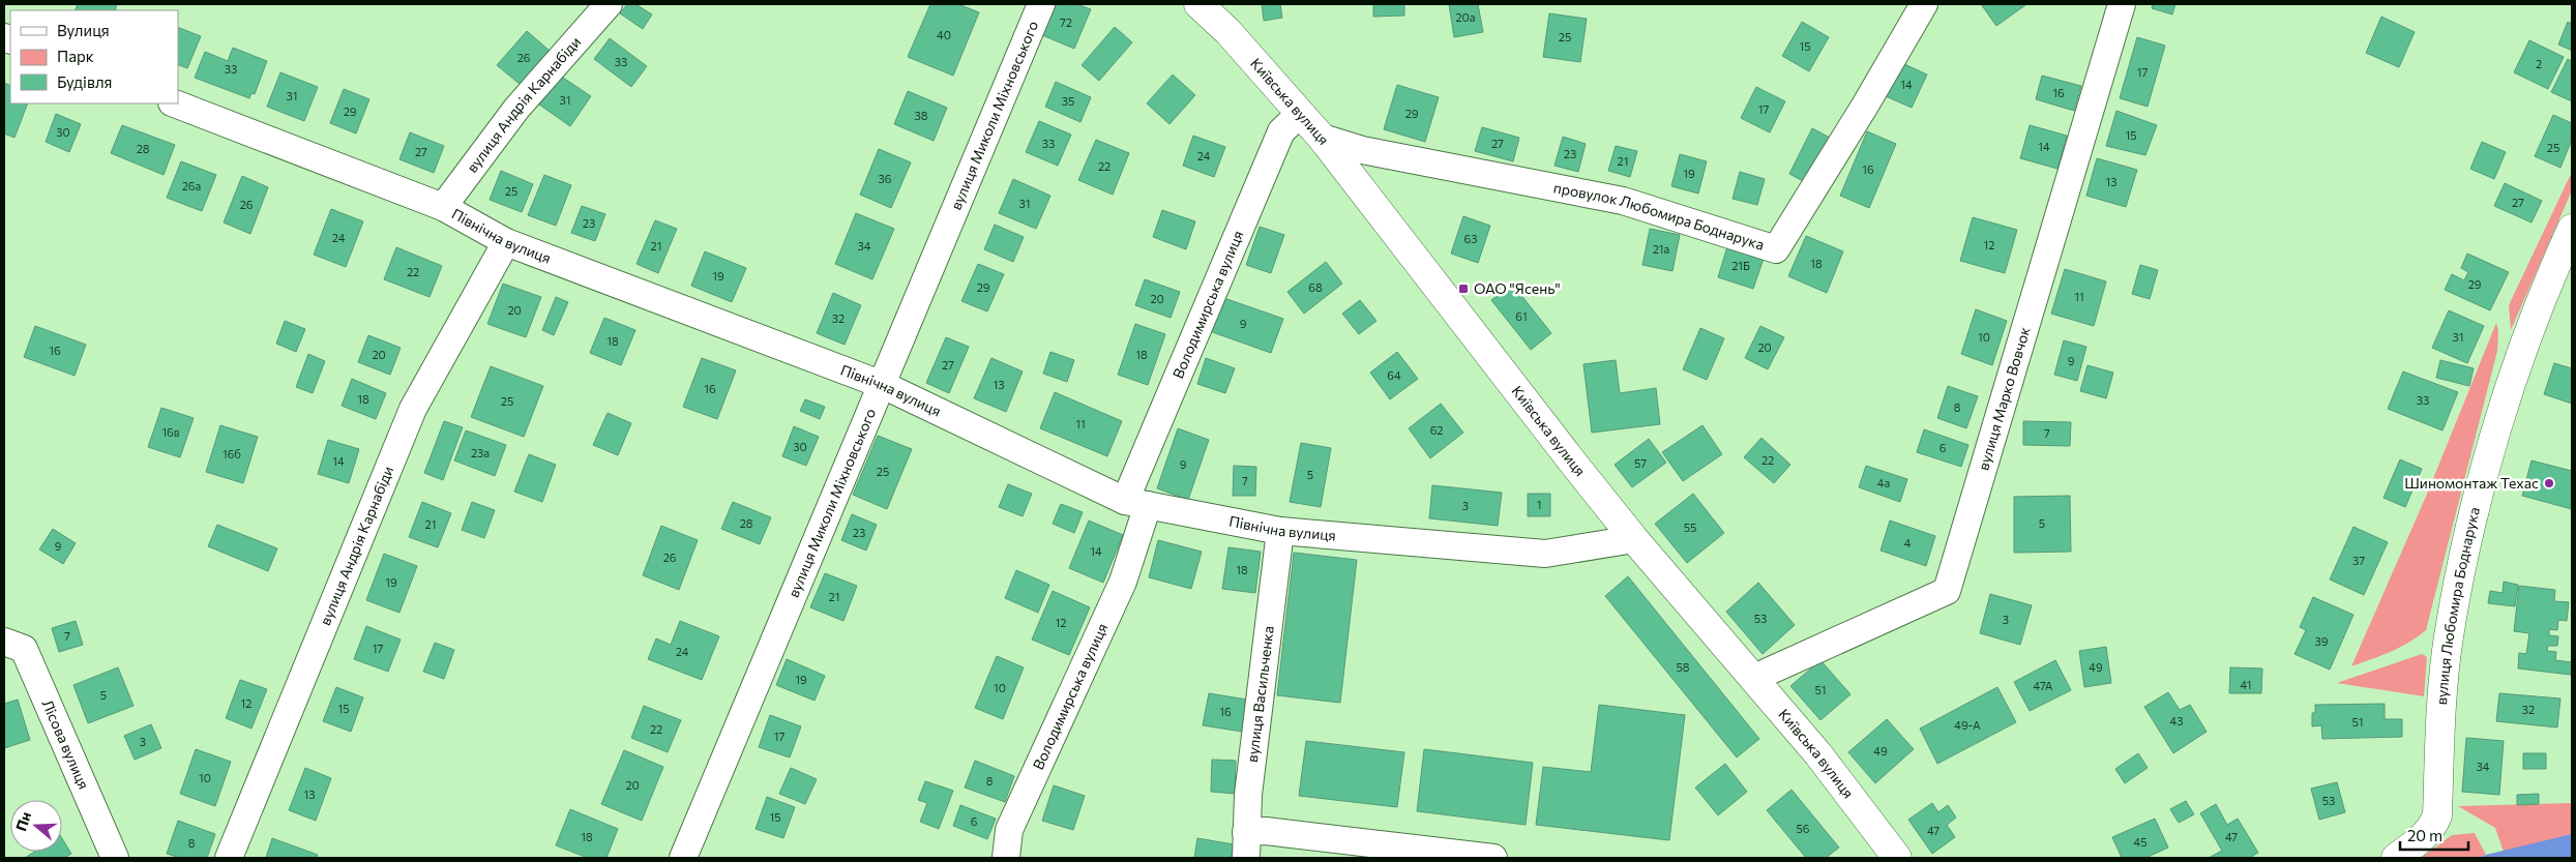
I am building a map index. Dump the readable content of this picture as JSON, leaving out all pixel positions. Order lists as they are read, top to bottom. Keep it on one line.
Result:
{"streets":{"main road":["Київська вулиця","вулиця Любомира Боднарука"],"street":["вулиця Андрія Карнабіди","вулиця Миколи Міхновського","провулок Любомира Боднарука","Північна вулиця","Володимирська вулиця","вулиця Марко Вовчок","вулиця Васильченка","Лісова вулиця"]},"crossings":[["Київська вулиця","провулок Любомира Боднарука"],["Київська вулиця","Північна вулиця"],["Київська вулиця","Володимирська вулиця"],["Київська вулиця","вулиця Марко Вовчок"],["вулиця Андрія Карнабіди","Північна вулиця"],["вулиця Миколи Міхновського","Північна вулиця"],["Північна вулиця","Володимирська вулиця"],["Північна вулиця","вулиця Васильченка"]],"places":{"transit":["ОАО \"Ясень\""],"other":["Шиномонтаж Техас"]},"house_numbers":["20а","72","40","25","15","26","33","2","33","17","14","16","31","31","35","17","29","29","38","30","15","33","27","14","25","28","27","23","24","21","22","16","19","36","13","26а","25","27","31","26","23","24","63","12","21","34","21а","18","21Б","22","19","29","29","68","11","20","20","61","32","9","10","31","18","20","16","20","18","9","27","64","13","16","18","33","25","8","11","62","16в","7","30","6","23а","16б","22","14","57","9","25","5","7","4а","1","3","28","5","21","55","23","4","9","14","26","37","18","19","21","53","3","12","7","39","17","24","58","49","19","41","47А","10","51","5","12","15","32","16","43","51","49-А","22","17","3","49","34","10","8","20","13","53","15","6","56","47","18","47","45","8"],"legend":["Вулиця","Парк","Будівля"],"scale_bar":"20 m","north":"left"}
